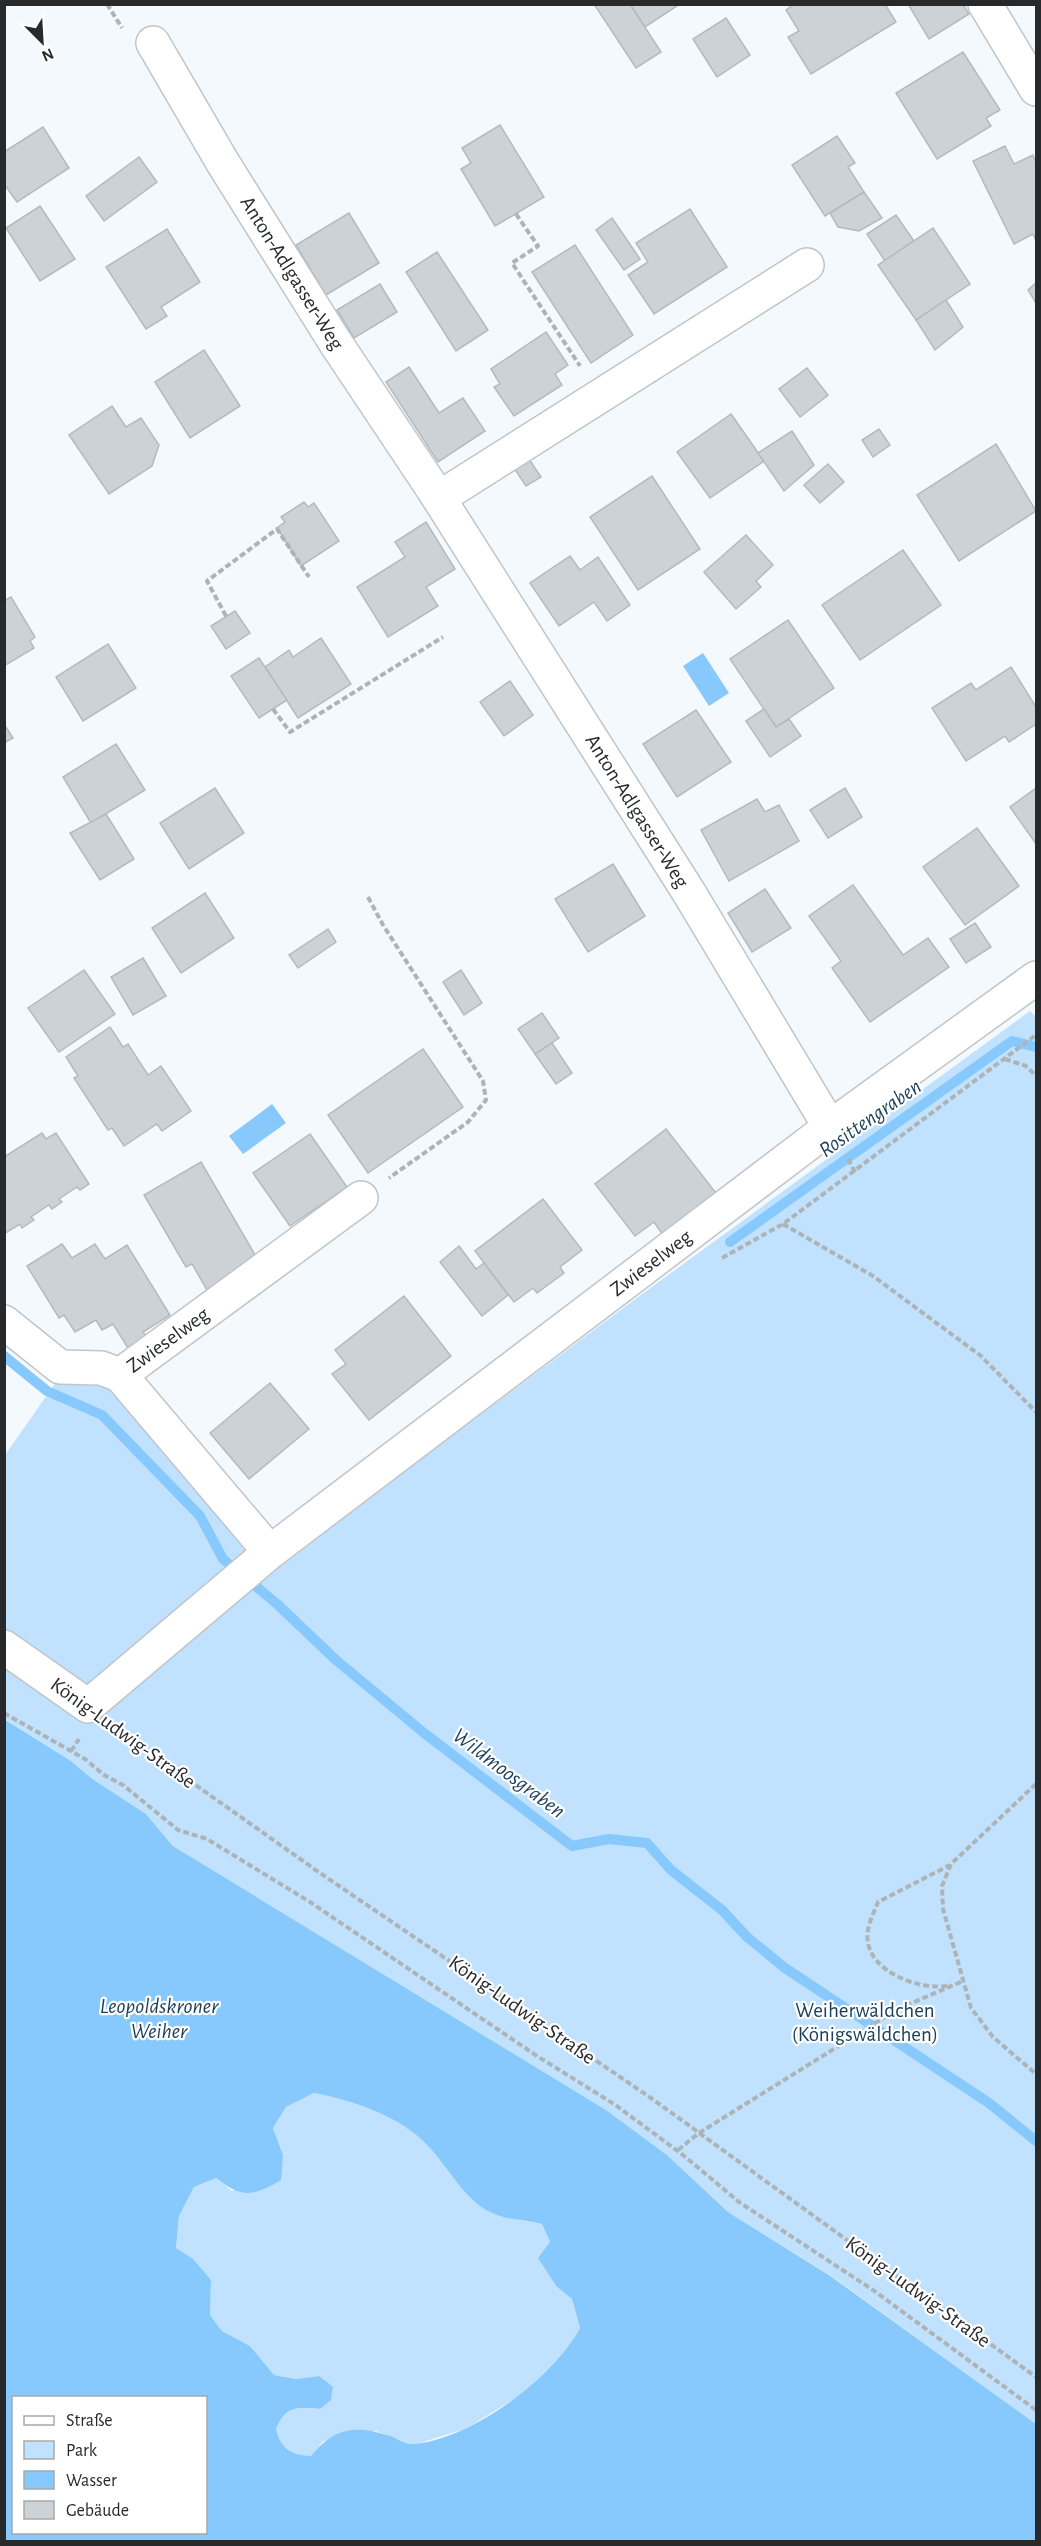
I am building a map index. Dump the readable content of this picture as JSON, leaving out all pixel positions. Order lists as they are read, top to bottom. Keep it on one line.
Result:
{"streets":{"street":["Anton-Adlgasser-Weg","Zwieselweg","König-Ludwig-Straße"]},"crossings":[["Anton-Adlgasser-Weg","Zwieselweg"],["Zwieselweg","König-Ludwig-Straße"]],"water":["Rosittengraben","Wildmoosgraben","Leopoldskroner Weiher"],"parks":["Weiherwäldchen (Königswäldchen)"],"legend":["Straße","Park","Wasser","Gebäude"],"north":"bottom right"}
